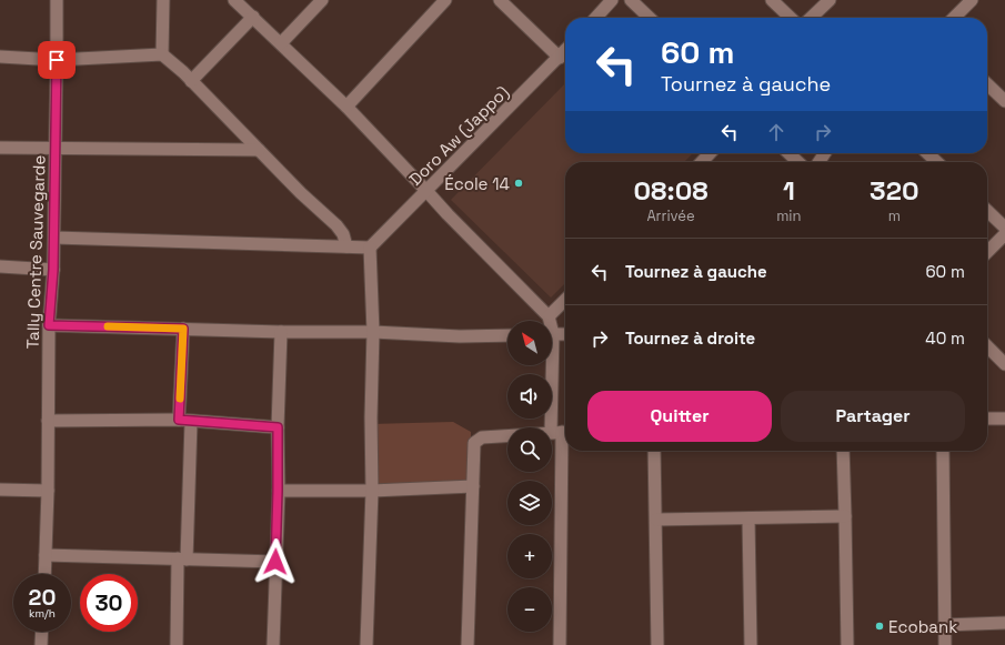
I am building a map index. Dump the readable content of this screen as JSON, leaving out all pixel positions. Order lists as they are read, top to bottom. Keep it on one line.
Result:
{"streets":{"street":["Doro Aw (Jappo)","Tally Centre Sauvegarde"]},"places":["École 14","Ecobank"],"north":"top left","page":{"turn":["60 m","Tournez à gauche"],"eta":["08:08","Arrivée","1","min","320","m"],"list":[{"name":"Tournez à gauche","value":"60 m"},{"name":"Tournez à droite","value":"40 m"}],"map_buttons":["+","−"],"buttons":["Quitter","Partager"],"speed":"20 km/h","limit":"30"}}
